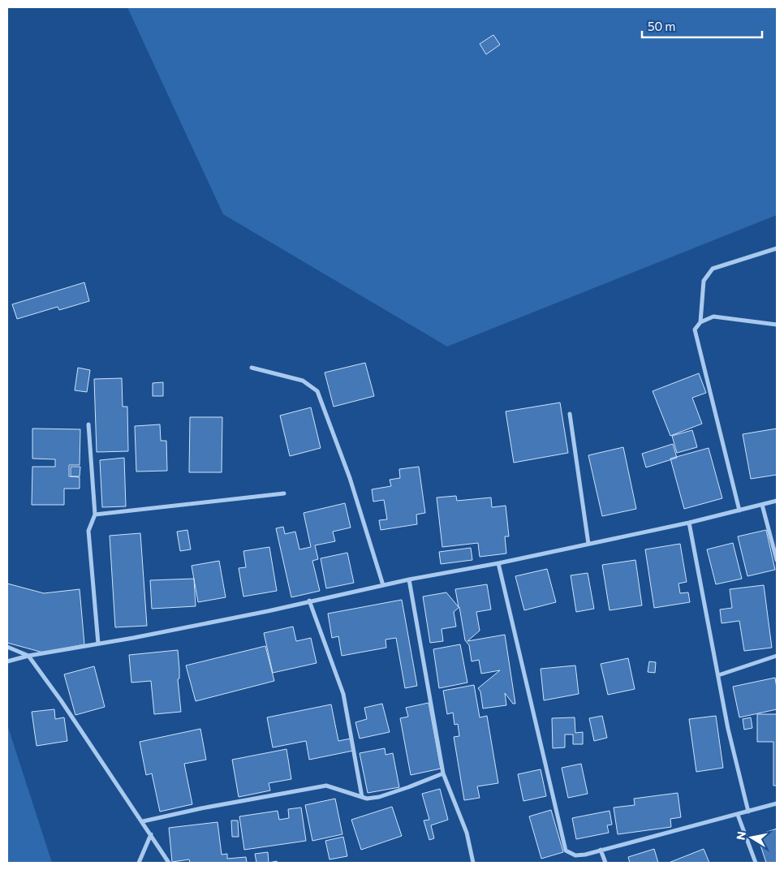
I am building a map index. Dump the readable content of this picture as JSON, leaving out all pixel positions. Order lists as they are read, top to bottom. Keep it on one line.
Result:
{"scale_bar":"50 m","north":"left"}
